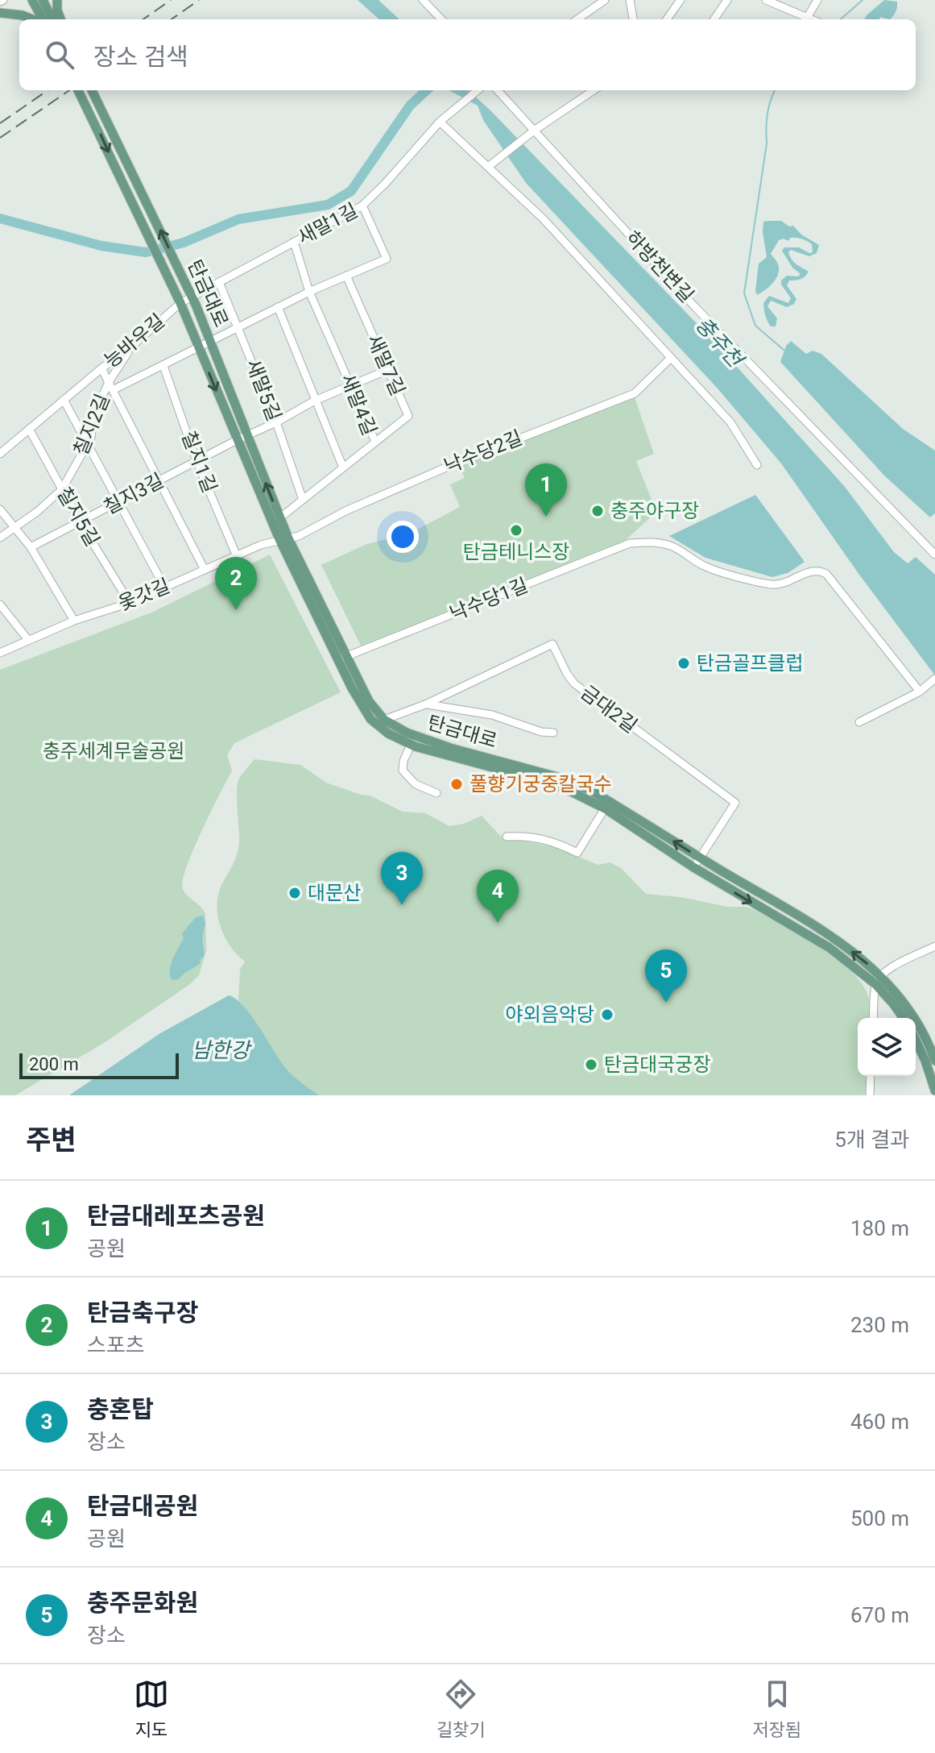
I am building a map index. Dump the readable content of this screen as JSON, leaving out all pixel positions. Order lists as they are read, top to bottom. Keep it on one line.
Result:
{"streets":{"main road":["탄금대로"],"street":["새말1길","하방천변길","능바우길","새말7길","새말5길","새말4길","칠지2길","낙수당2길","칠지1길","칠지3길","칠지5길","옻갓길","낙수당1길","금대2길"]},"crossings":[["새말1길","탄금대로"],["새말1길","능바우길"],["새말1길","새말5길"],["새말1길","새말4길"],["새말1길","칠지2길"],["탄금대로","능바우길"],["탄금대로","새말4길"],["탄금대로","칠지2길"],["탄금대로","낙수당2길"],["탄금대로","칠지3길"],["탄금대로","옻갓길"],["탄금대로","낙수당1길"],["탄금대로","금대2길"],["능바우길","칠지5길"],["새말7길","새말4길"],["새말7길","칠지2길"],["새말7길","칠지3길"],["새말5길","새말4길"],["새말5길","칠지2길"],["새말5길","칠지3길"],["새말4길","칠지2길"],["새말4길","칠지3길"],["칠지2길","칠지1길"],["칠지2길","칠지5길"],["낙수당2길","옻갓길"],["칠지1길","칠지3길"],["칠지1길","옻갓길"],["칠지3길","칠지5길"],["칠지5길","옻갓길"]],"water":["충주천","남한강"],"parks":["충주세계무술공원"],"places":["충주야구장","탄금테니스장","탄금골프클럽","풀향기궁중칼국수","대문산","야외음악당","탄금대국궁장"],"scale_bar":"200 m","page":{"search":"장소 검색","pins":["1","2","3","4","5"],"scale":"200 m","heading":["주변","5개 결과"],"list":[{"mark":"1","name":"탄금대레포츠공원","note":"공원","value":"180 m"},{"mark":"2","name":"탄금축구장","note":"스포츠","value":"230 m"},{"mark":"3","name":"충혼탑","note":"장소","value":"460 m"},{"mark":"4","name":"탄금대공원","note":"공원","value":"500 m"},{"mark":"5","name":"충주문화원","note":"장소","value":"670 m"}],"nav":["지도","길찾기","저장됨"]}}
